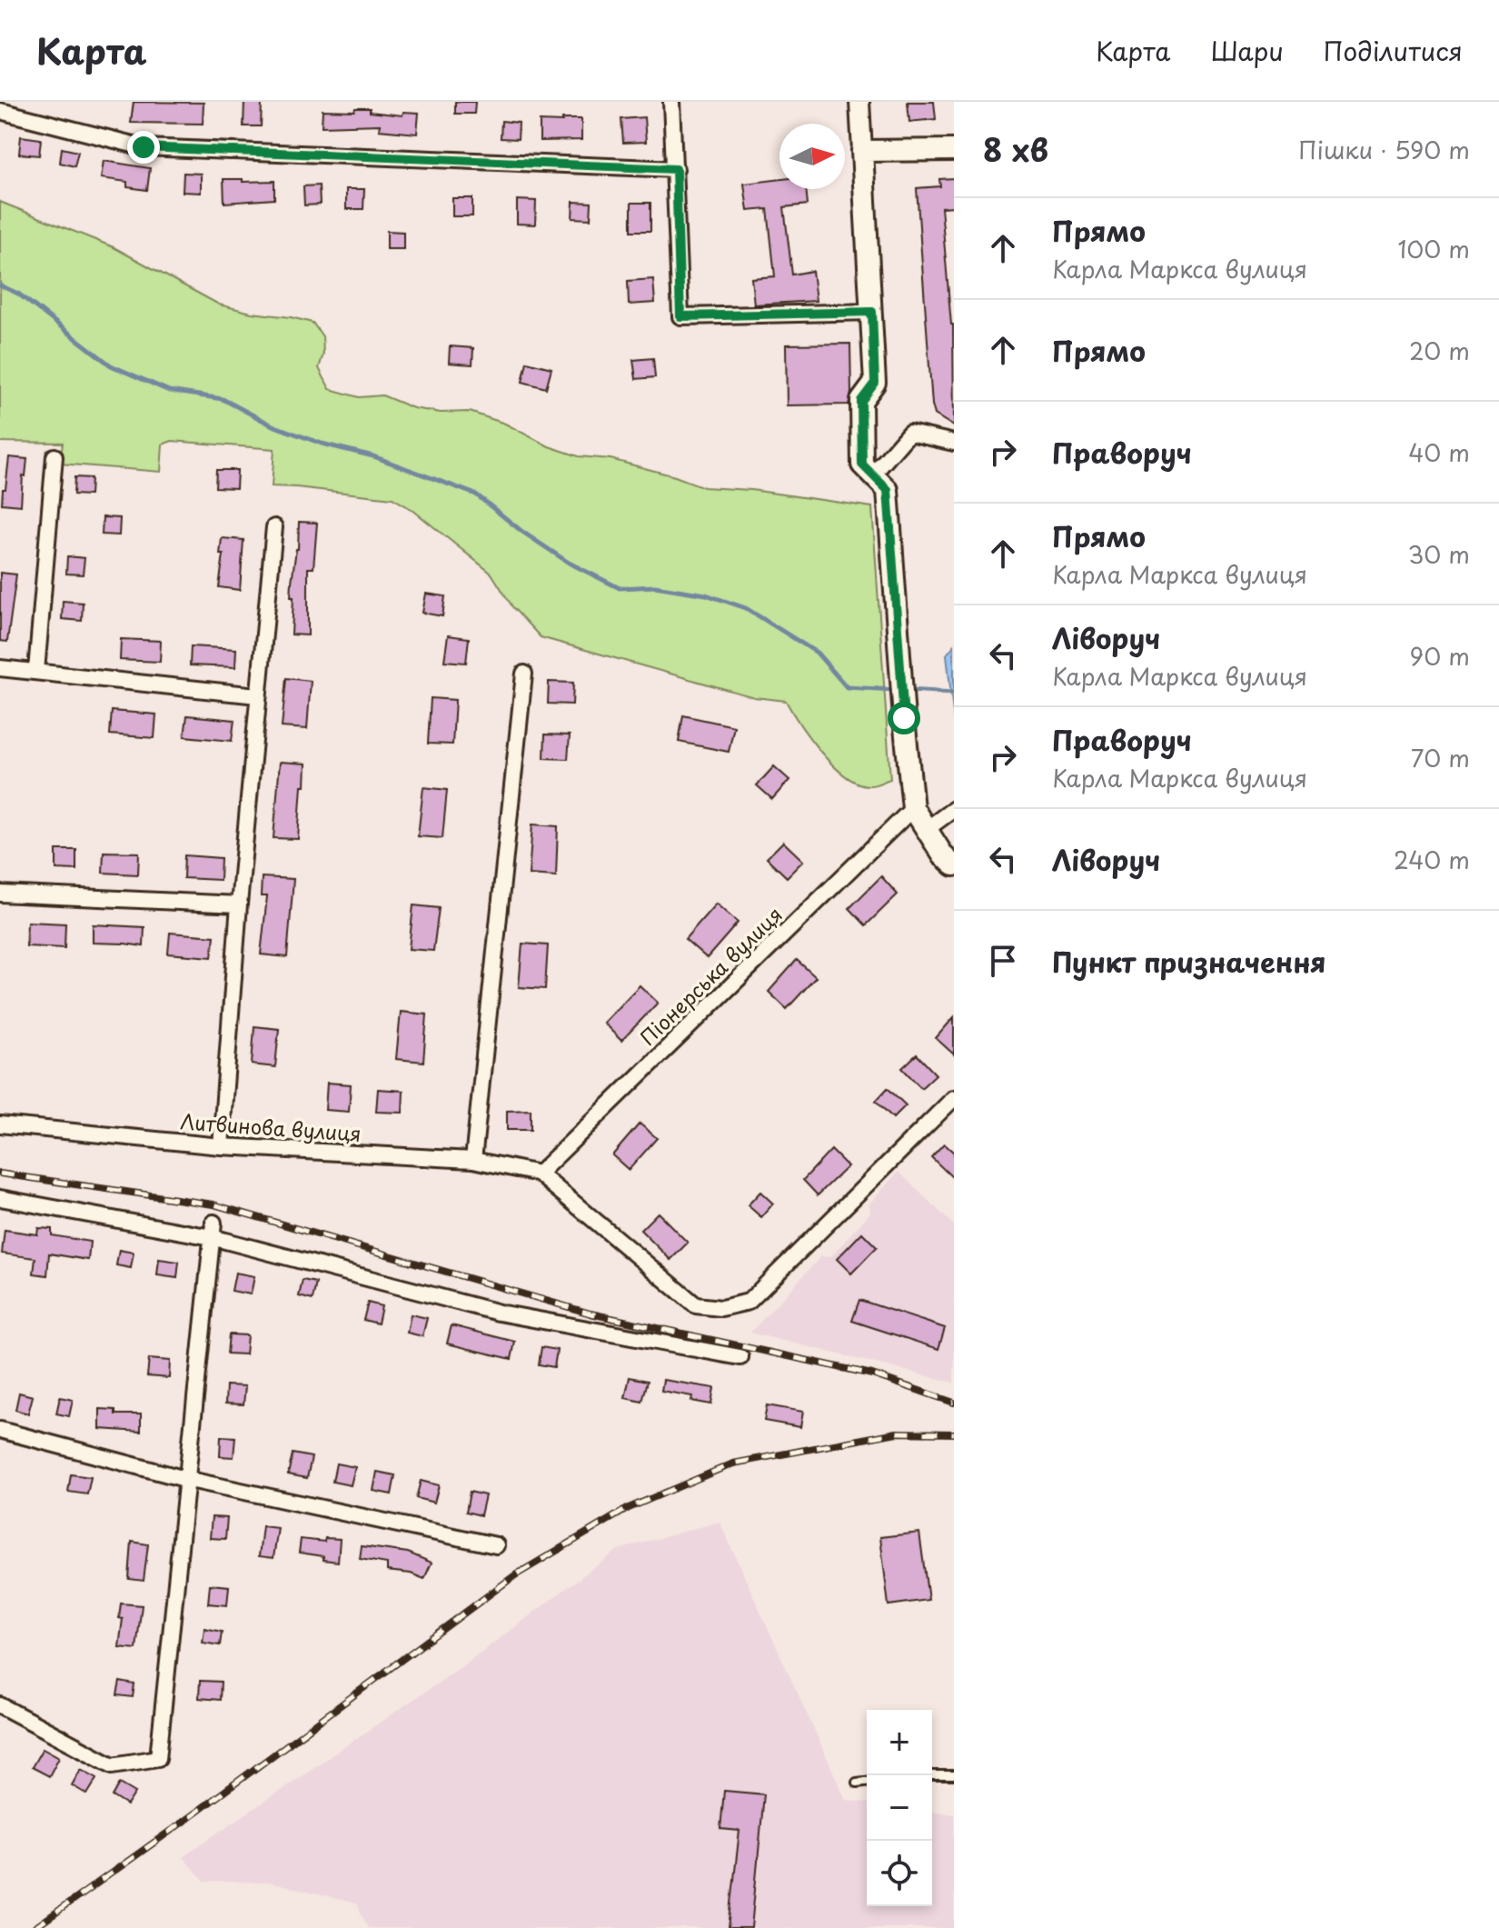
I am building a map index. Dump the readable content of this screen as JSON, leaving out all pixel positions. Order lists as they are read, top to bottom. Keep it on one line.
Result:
{"streets":{"street":["Піонерська вулиця","Литвинова вулиця"]},"crossings":[["Піонерська вулиця","Литвинова вулиця"]],"north":"right","page":{"header":"Карта","nav":["Карта","Шари","Поділитися"],"heading":["8 хв","Пішки · 590 m"],"list":[["Прямо","Карла Маркса вулиця","100 m"],["Прямо","20 m"],["Праворуч","40 m"],["Прямо","Карла Маркса вулиця","30 m"],["Ліворуч","Карла Маркса вулиця","90 m"],["Праворуч","Карла Маркса вулиця","70 m"],["Ліворуч","240 m"],"Пункт призначення"],"map_buttons":["+","−"]}}
